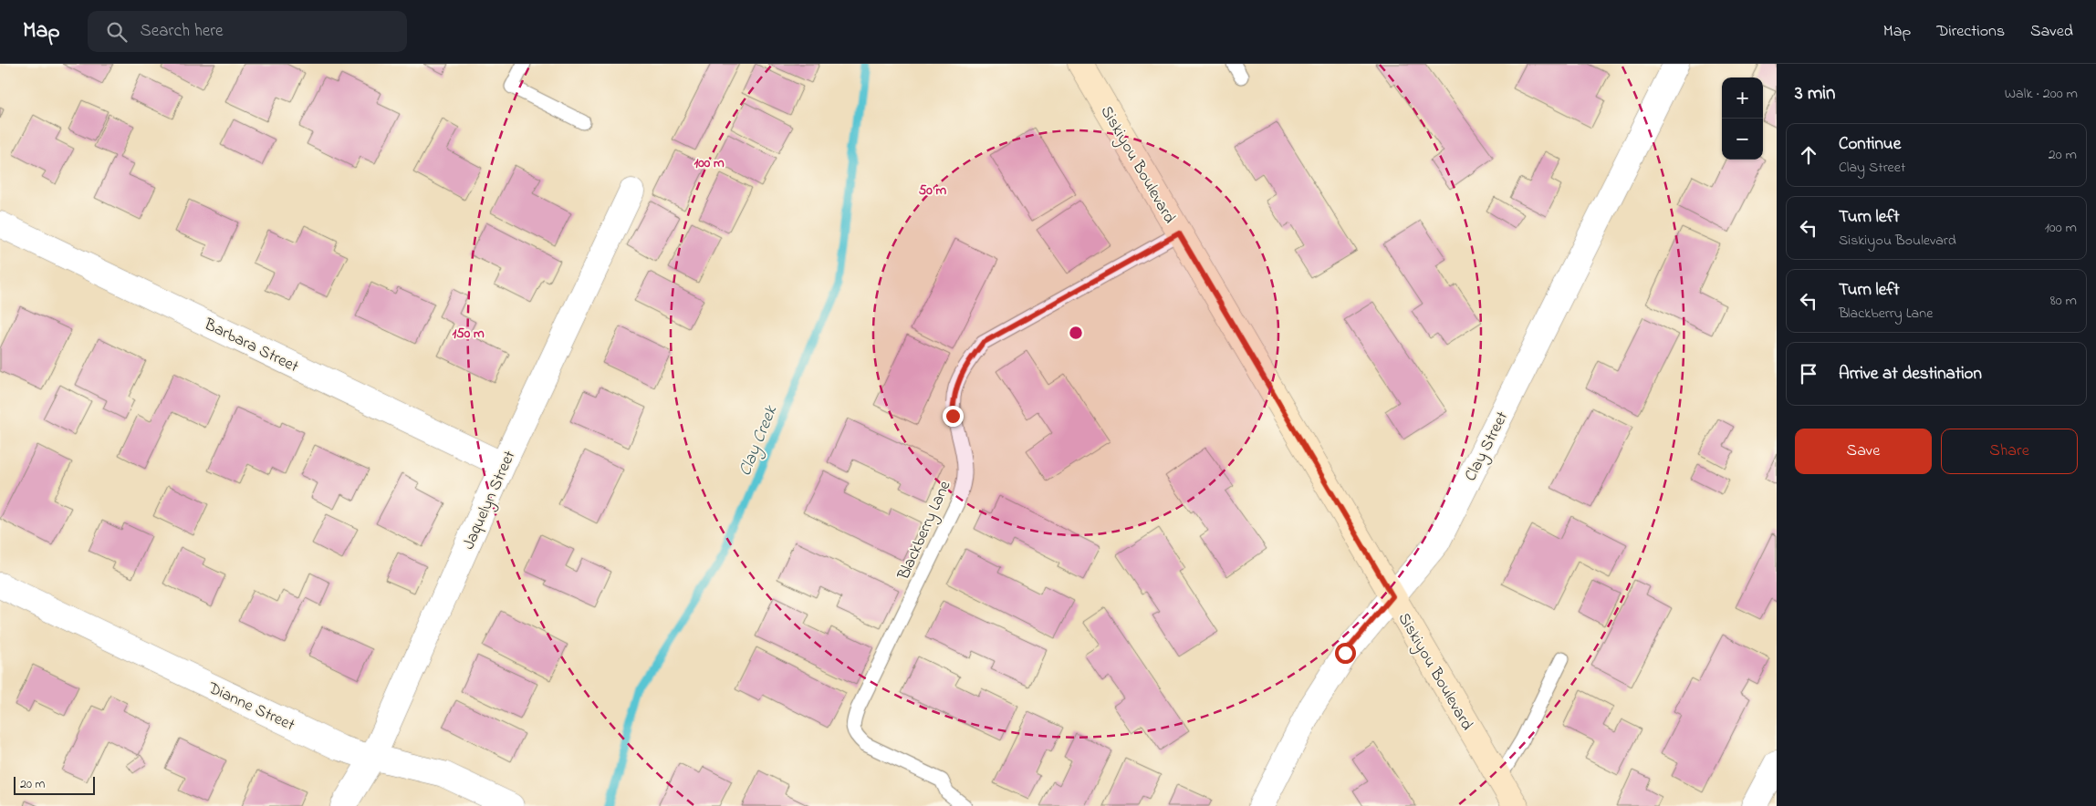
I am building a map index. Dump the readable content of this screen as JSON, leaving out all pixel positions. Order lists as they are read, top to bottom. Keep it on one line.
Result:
{"streets":{"main road":["Siskiyou Boulevard"],"street":["Barbara Street","Clay Street","Jaquelyn Street","Dianne Street"],"lane":["Blackberry Lane"]},"crossings":[["Siskiyou Boulevard","Clay Street"],["Siskiyou Boulevard","Blackberry Lane"],["Barbara Street","Jaquelyn Street"],["Jaquelyn Street","Dianne Street"]],"water":["Clay Creek"],"scale_bar":"20 m","page":{"header":"Map","search":"Search here","nav":["Map","Directions","Saved"],"heading":["3 min","Walk · 200 m"],"map_buttons":["+","−"],"list":[["Continue","Clay Street","20 m"],["Turn left","Siskiyou Boulevard","100 m"],["Turn left","Blackberry Lane","80 m"],"Arrive at destination"],"buttons":["Save","Share"],"scale":"20 m"},"rings":["100 m","50 m","150 m"]}
